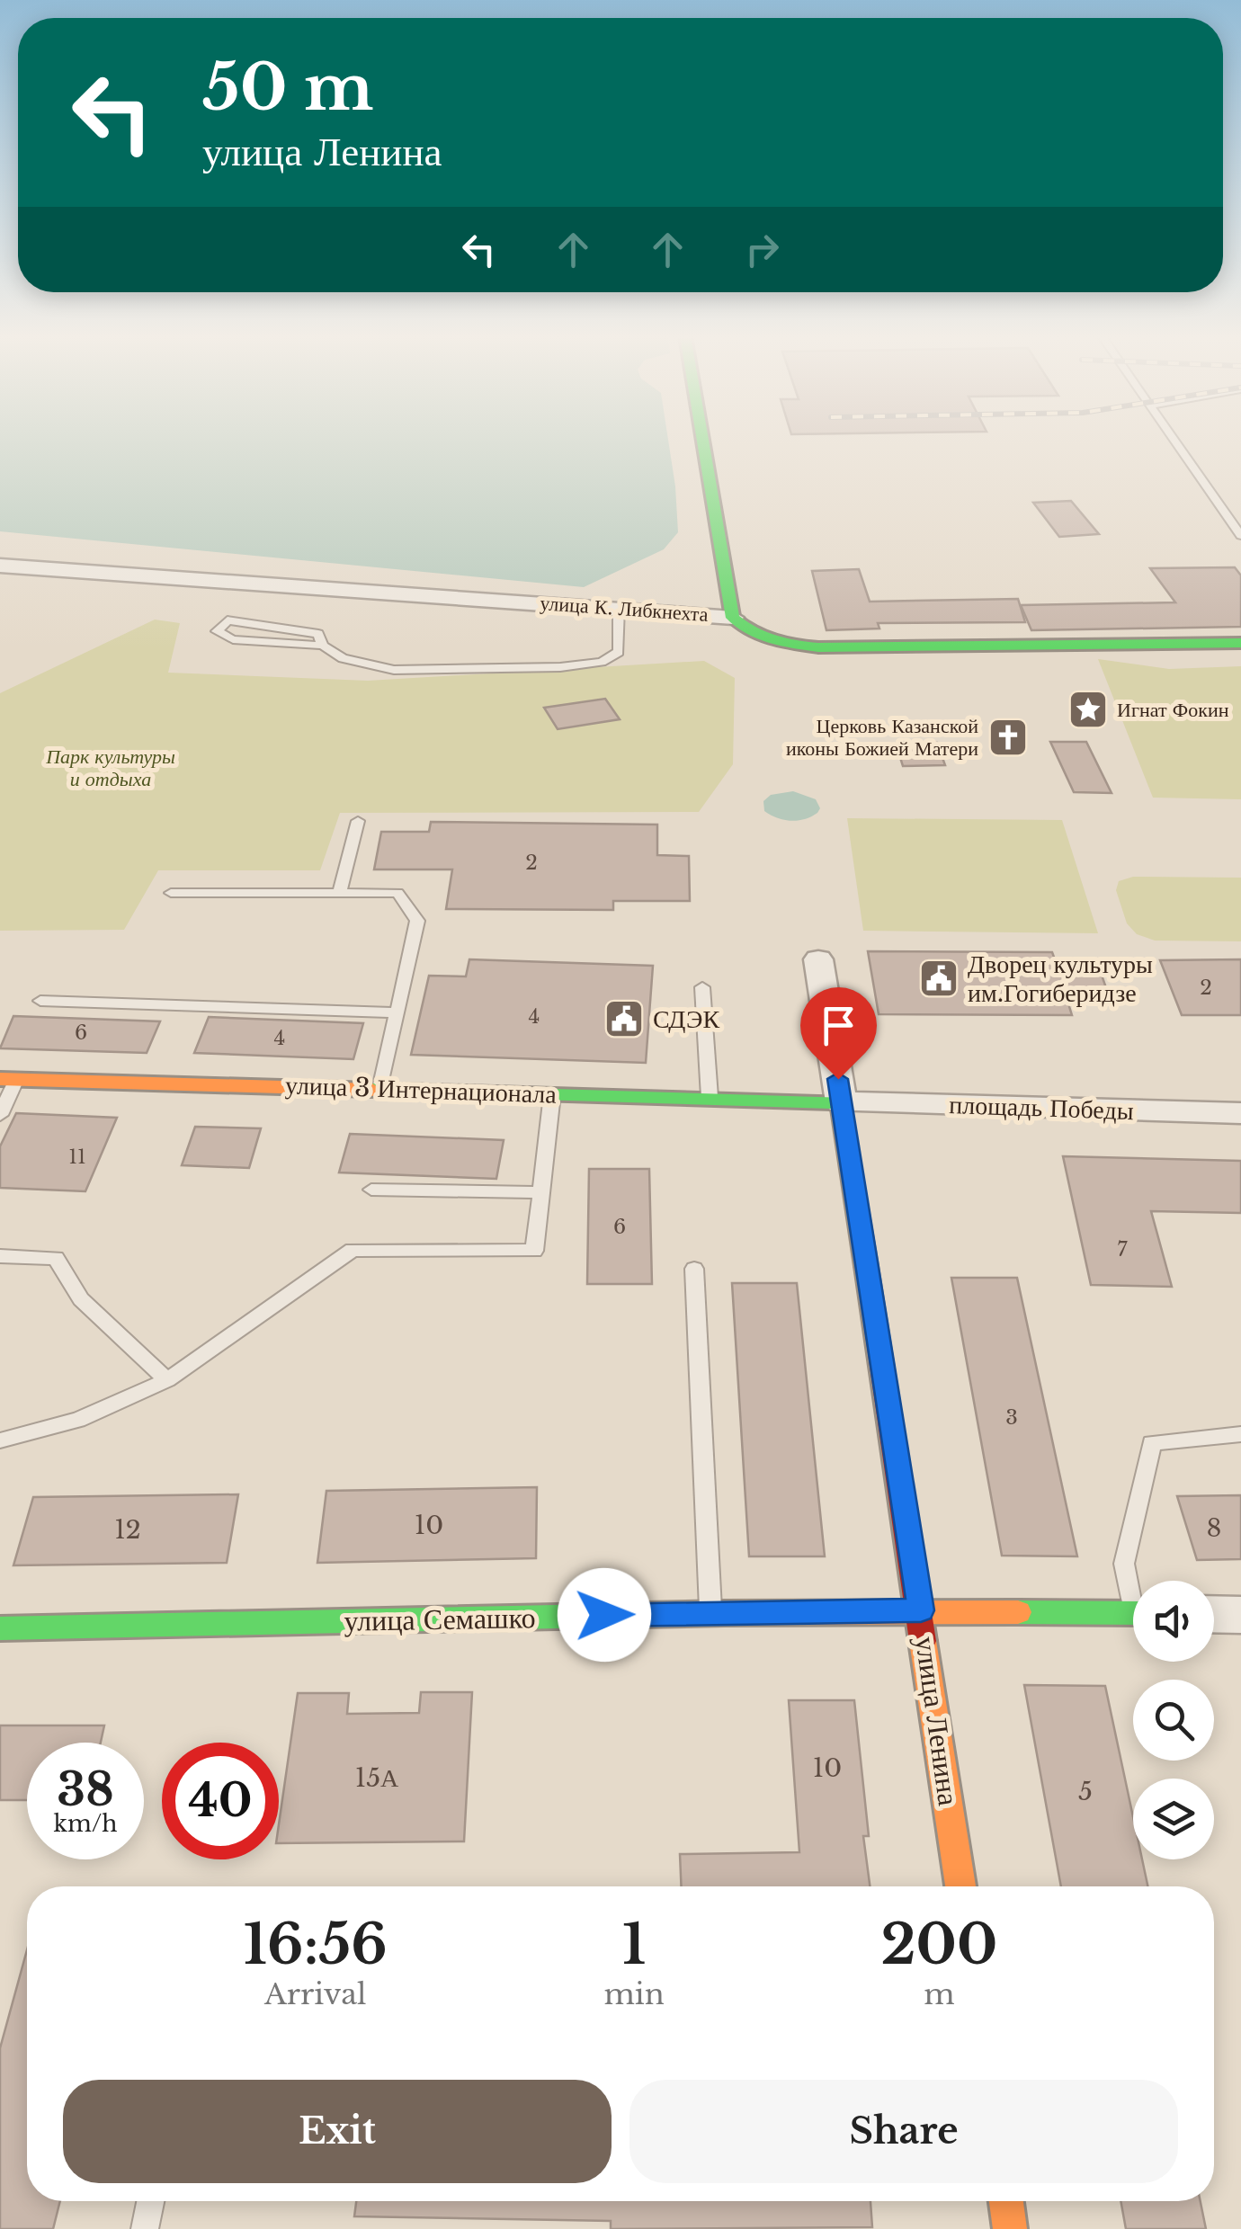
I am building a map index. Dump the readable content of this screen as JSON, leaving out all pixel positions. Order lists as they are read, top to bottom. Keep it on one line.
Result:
{"streets":{"street":["улица К. Либкнехта","улица 3 Интернационала","площадь Победы","улица Семашко","улица Ленина"]},"crossings":[["улица 3 Интернационала","площадь Победы"],["улица 3 Интернационала","улица Ленина"],["площадь Победы","улица Ленина"],["улица Семашко","улица Ленина"]],"parks":["Парк культуры и отдыха"],"places":{"place":["Игнат Фокин"],"church":["Церковь Казанской иконы Божией Матери"],"public building":["Дворец культуры им.Гогиберидзе","СДЭК"]},"house_numbers":["2","2","4","6","4","11","6","7","3","10","8","12","10","15А","5"],"page":{"turn":["50 m","улица Ленина"],"speed":"38 km/h","limit":"40","eta":["16:56","Arrival","1","min","200","m"],"buttons":["Exit","Share"]}}
